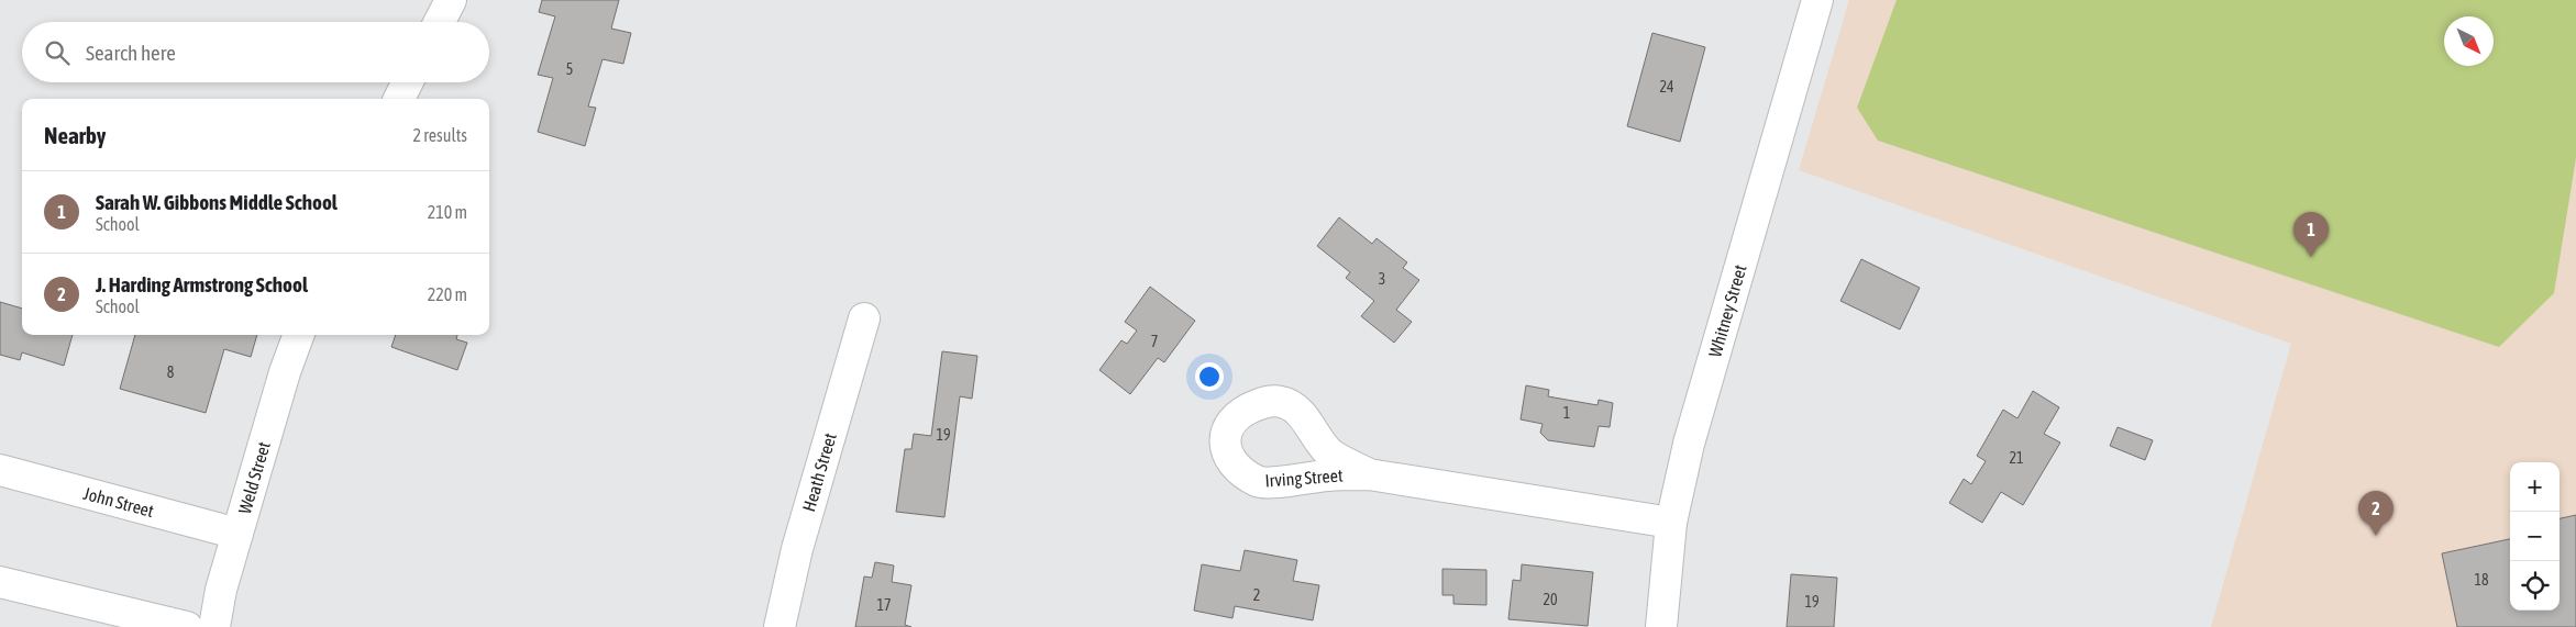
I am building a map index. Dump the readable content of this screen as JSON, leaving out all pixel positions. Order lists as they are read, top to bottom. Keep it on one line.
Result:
{"streets":{"street":["Whitney Street","Heath Street","Weld Street","Irving Street","John Street"]},"crossings":[["Whitney Street","Irving Street"],["Weld Street","John Street"]],"house_numbers":["5","24","3","7","8","1","19","21","18","2","20","19","17"],"north":"bottom right","page":{"search":"Search here","heading":["Nearby","2 results"],"list":[{"mark":"1","name":"Sarah W. Gibbons Middle School","note":"School","value":"210 m"},{"mark":"2","name":"J. Harding Armstrong School","note":"School","value":"220 m"}],"pins":["1","2"],"map_buttons":["+","−"]}}
